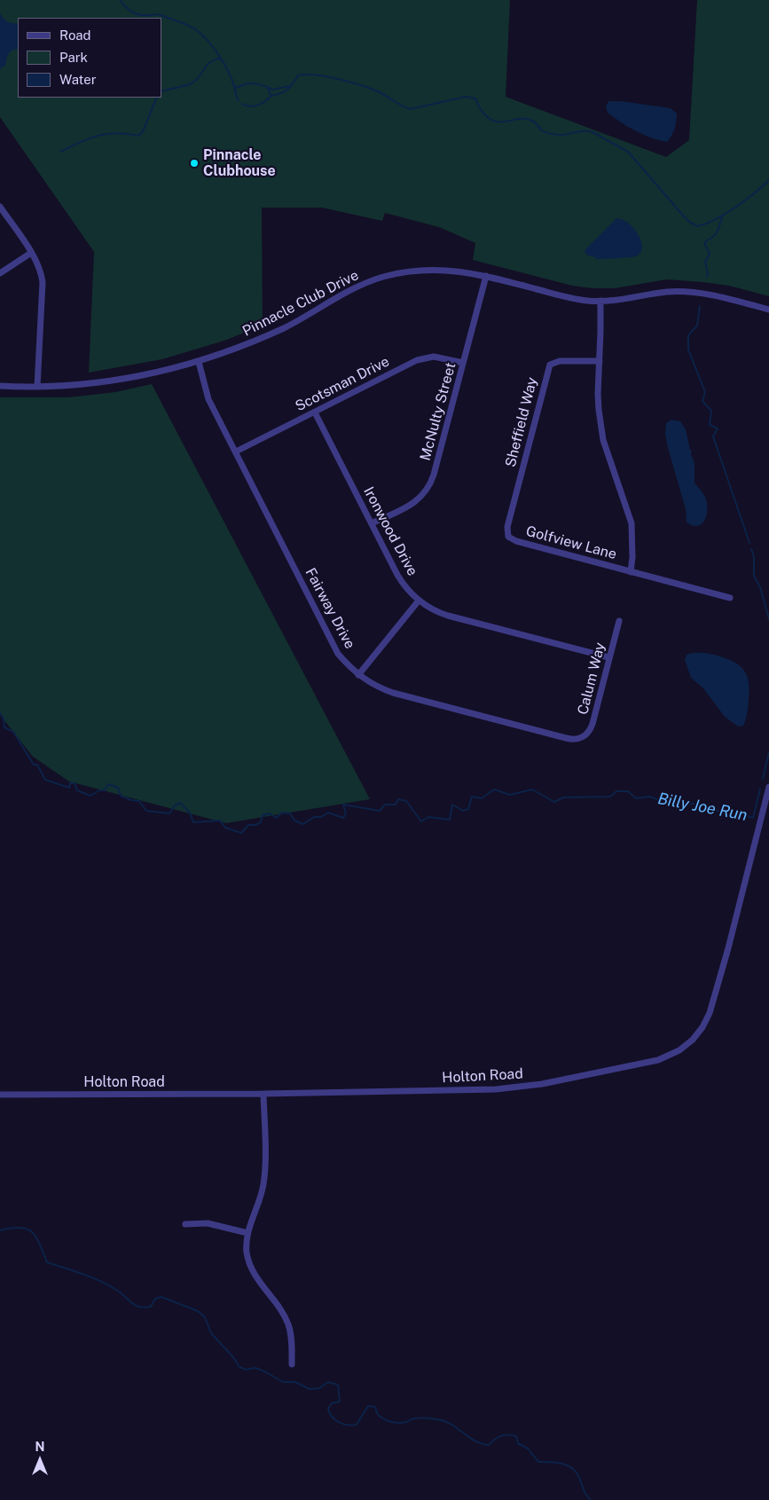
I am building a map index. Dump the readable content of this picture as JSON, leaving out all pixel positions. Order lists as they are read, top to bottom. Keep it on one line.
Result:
{"streets":{"street":["Pinnacle Club Drive","Scotsman Drive","McNulty Street","Sheffield Way","Ironwood Drive","Golfview Lane","Fairway Drive","Calum Way","Holton Road"]},"crossings":[["Pinnacle Club Drive","McNulty Street"],["Pinnacle Club Drive","Fairway Drive"],["Scotsman Drive","McNulty Street"],["Scotsman Drive","Ironwood Drive"],["Scotsman Drive","Fairway Drive"],["McNulty Street","Ironwood Drive"],["Sheffield Way","Golfview Lane"],["Ironwood Drive","Calum Way"],["Fairway Drive","Calum Way"]],"water":["Billy Joe Run"],"places":["Pinnacle Clubhouse"],"legend":["Road","Park","Water"],"north":"top"}
